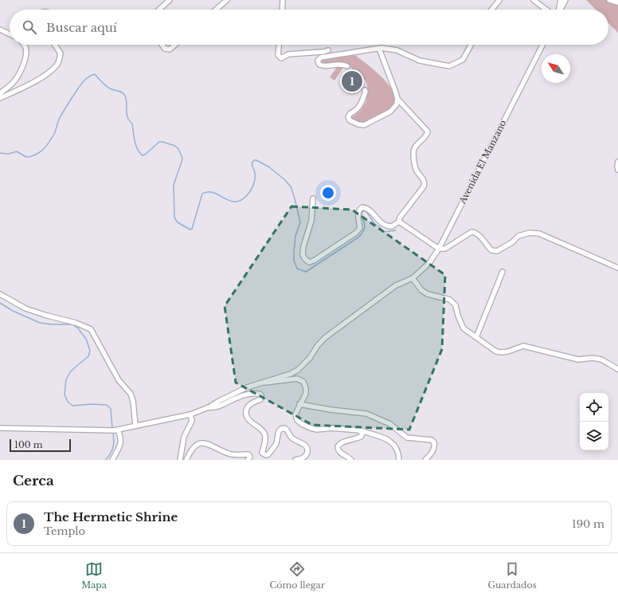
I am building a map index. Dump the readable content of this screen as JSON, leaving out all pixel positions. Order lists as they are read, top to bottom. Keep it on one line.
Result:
{"streets":{"street":["Avenida El Manzano"]},"scale_bar":"100 m","north":"top left","page":{"search":"Buscar aquí","pins":"1","scale":"100 m","heading":"Cerca","list":[{"mark":"1","name":"The Hermetic Shrine","note":"Templo","value":"190 m"}],"nav":["Mapa","Cómo llegar","Guardados"]}}
